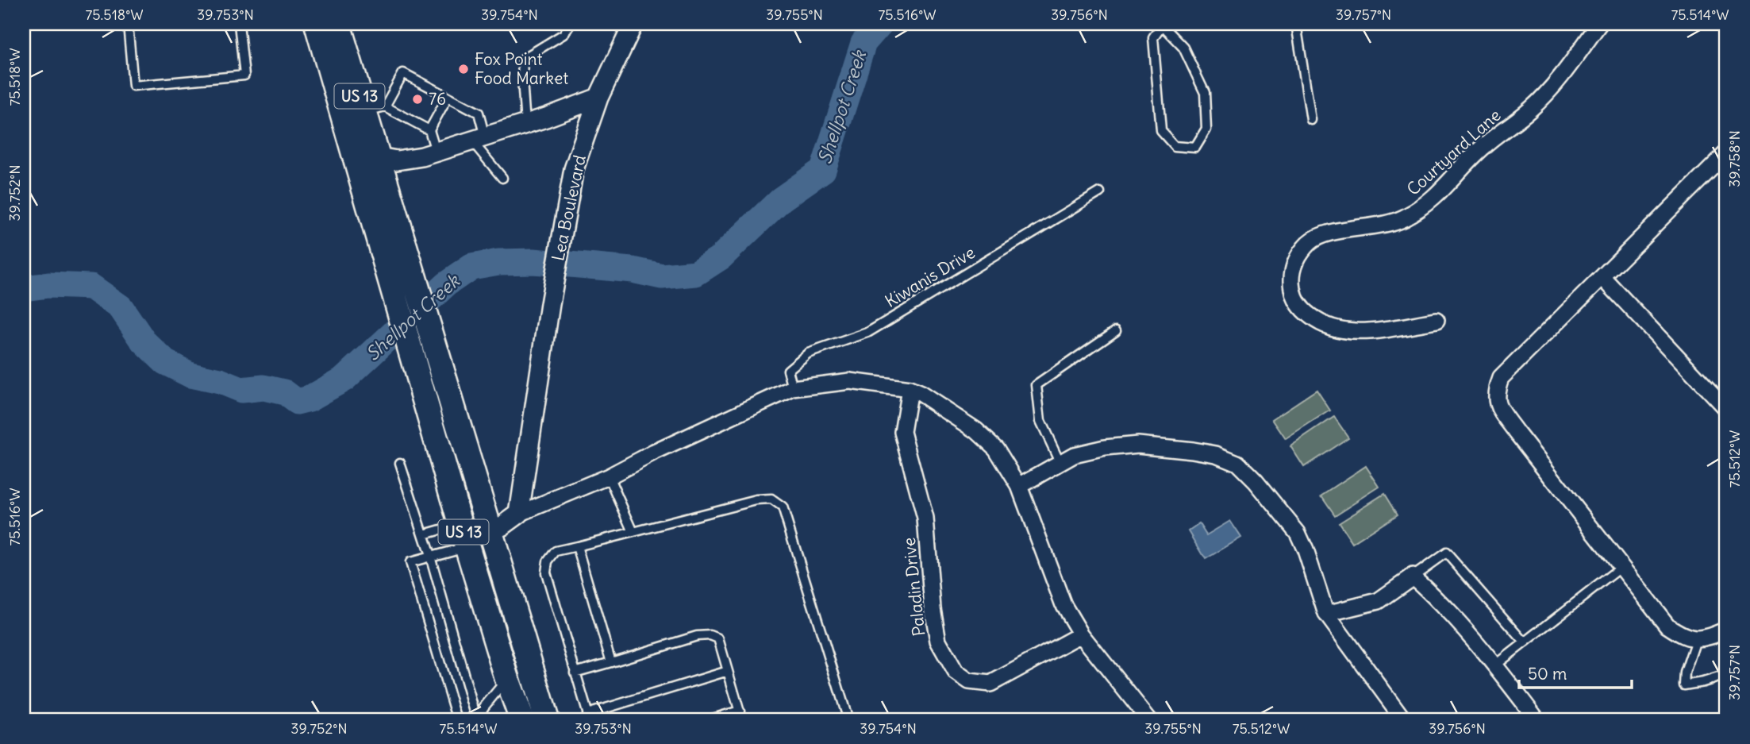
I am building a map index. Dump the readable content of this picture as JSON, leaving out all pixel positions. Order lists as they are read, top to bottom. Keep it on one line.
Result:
{"streets":{"main road":["US 13"],"street":["Courtyard Lane","Lea Boulevard","Paladin Drive"],"lane":["Kiwanis Drive"]},"water":["Shellpot Creek"],"places":["Fox Point Food Market","76"],"scale_bar":"50 m","coordinates":["75.518°W","39.753°N","39.754°N","39.755°N","75.516°W","39.756°N","39.757°N","75.514°W","39.758°N","39.752°N","75.512°W"]}
